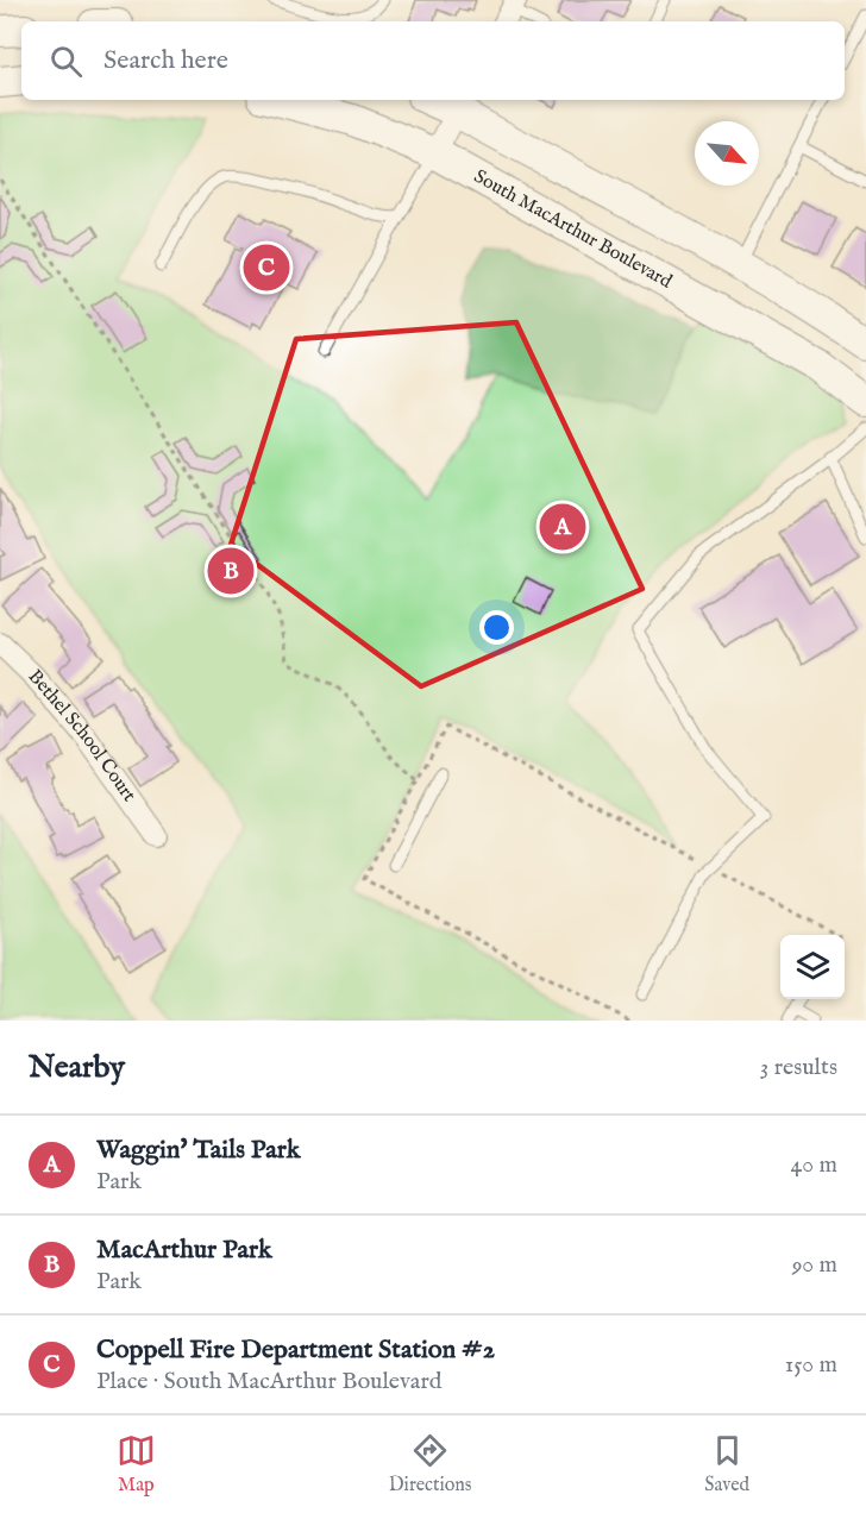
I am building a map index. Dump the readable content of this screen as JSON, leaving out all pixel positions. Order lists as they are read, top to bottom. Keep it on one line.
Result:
{"streets":{"main road":["South MacArthur Boulevard"],"street":["Bethel School Court"]},"north":"bottom right","page":{"search":"Search here","pins":["C","A","B"],"heading":["Nearby","3 results"],"list":[{"mark":"A","name":"Waggin' Tails Park","note":"Park","value":"40 m"},{"mark":"B","name":"MacArthur Park","note":"Park","value":"90 m"},{"mark":"C","name":"Coppell Fire Department Station #2","note":"Place · South MacArthur Boulevard","value":"150 m"}],"nav":["Map","Directions","Saved"]}}
